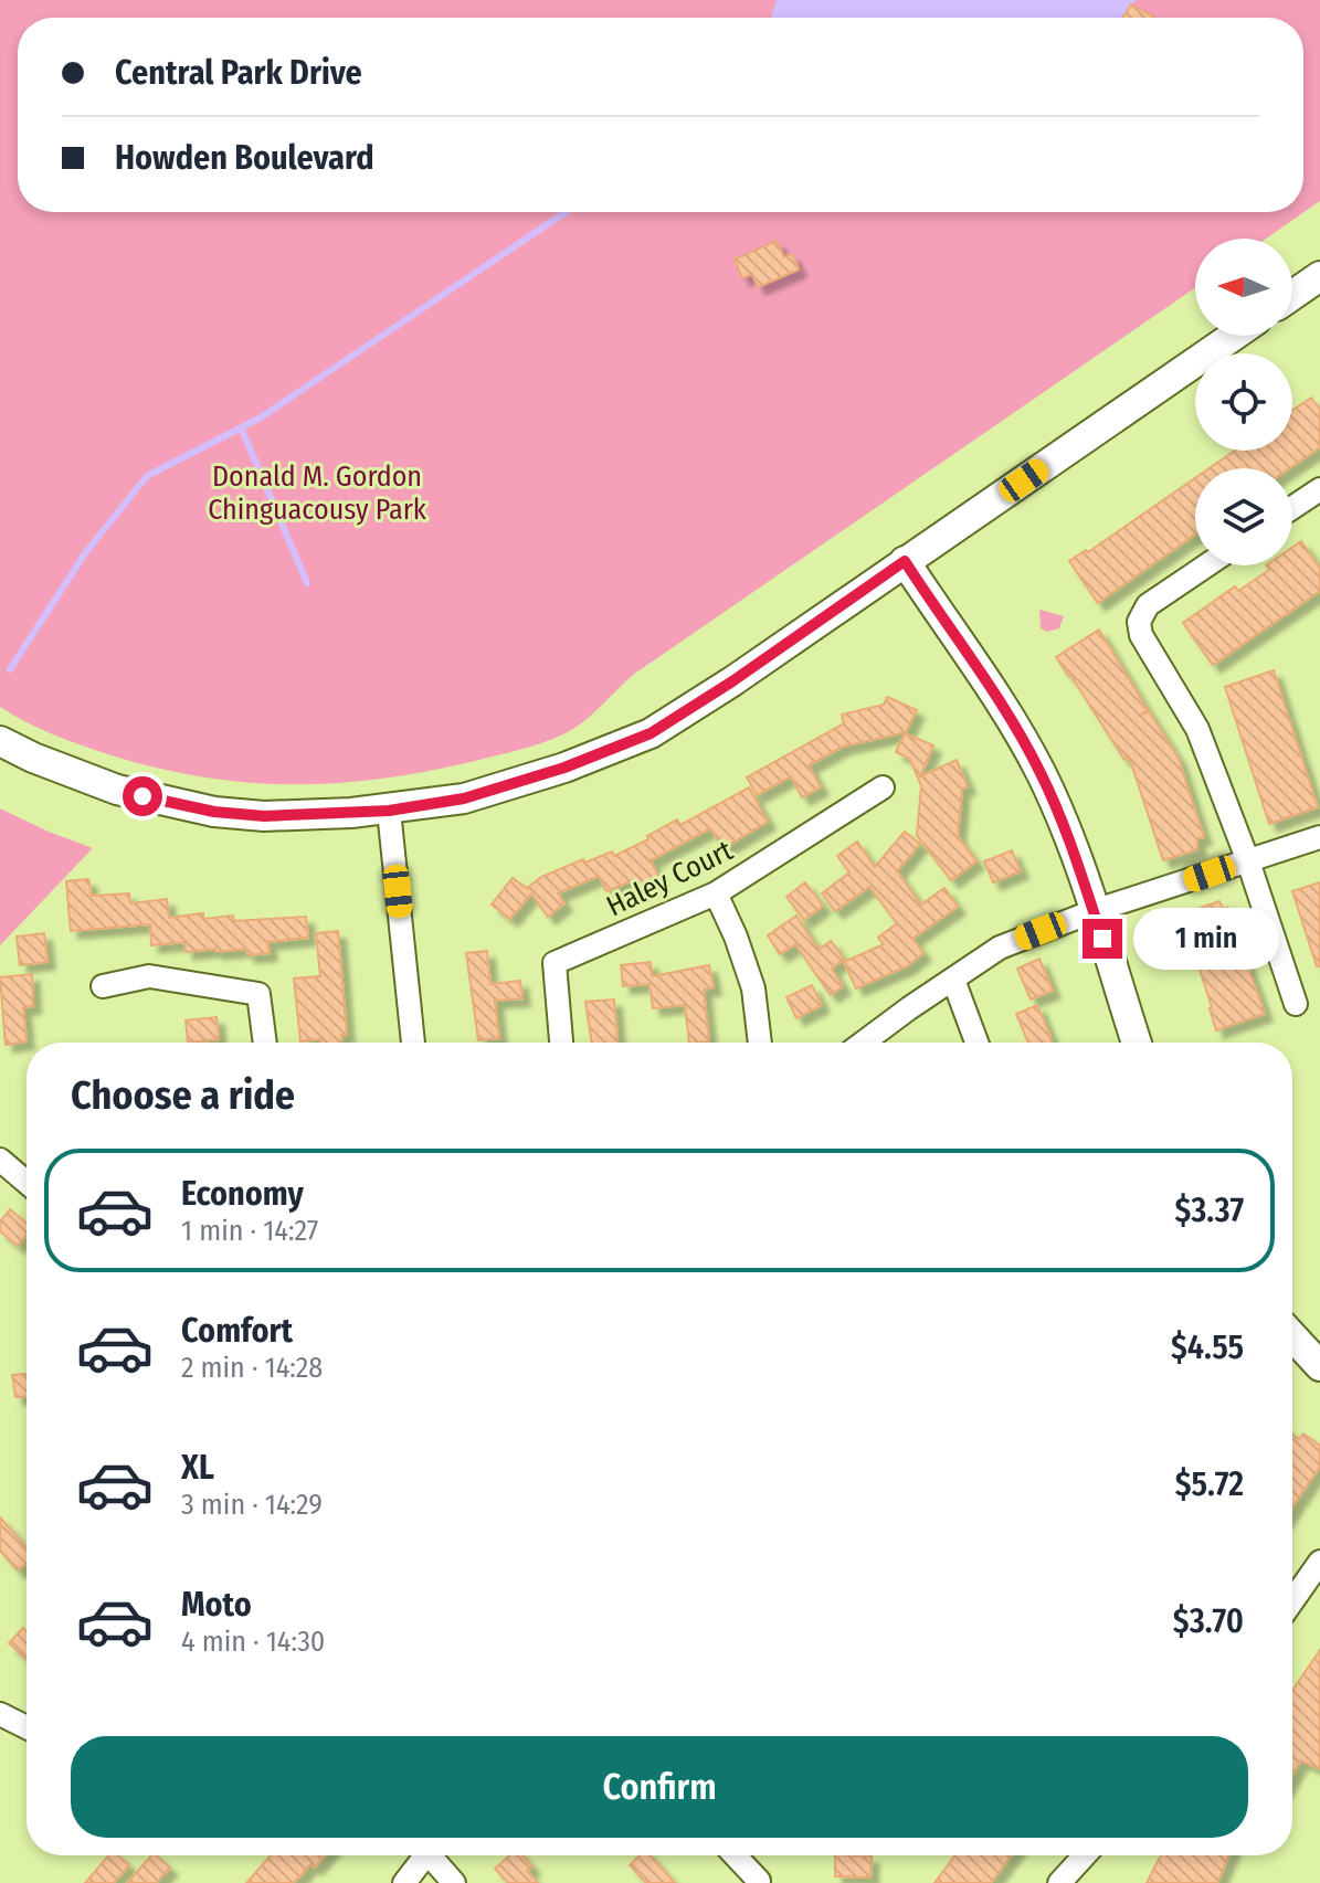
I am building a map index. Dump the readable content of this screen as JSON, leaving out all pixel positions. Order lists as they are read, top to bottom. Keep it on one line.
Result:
{"streets":{"street":["Haley Court"]},"parks":["Donald M. Gordon Chinguacousy Park"],"north":"left","page":{"banner":["Central Park Drive","Howden Boulevard"],"bubble":"1 min","heading":"Choose a ride","list":[{"name":"Economy","note":"1 min · 14:27","value":"$3.37"},{"name":"Comfort","note":"2 min · 14:28","value":"$4.55"},{"name":"XL","note":"3 min · 14:29","value":"$5.72"},{"name":"Moto","note":"4 min · 14:30","value":"$3.70"}],"buttons":"Confirm"}}
